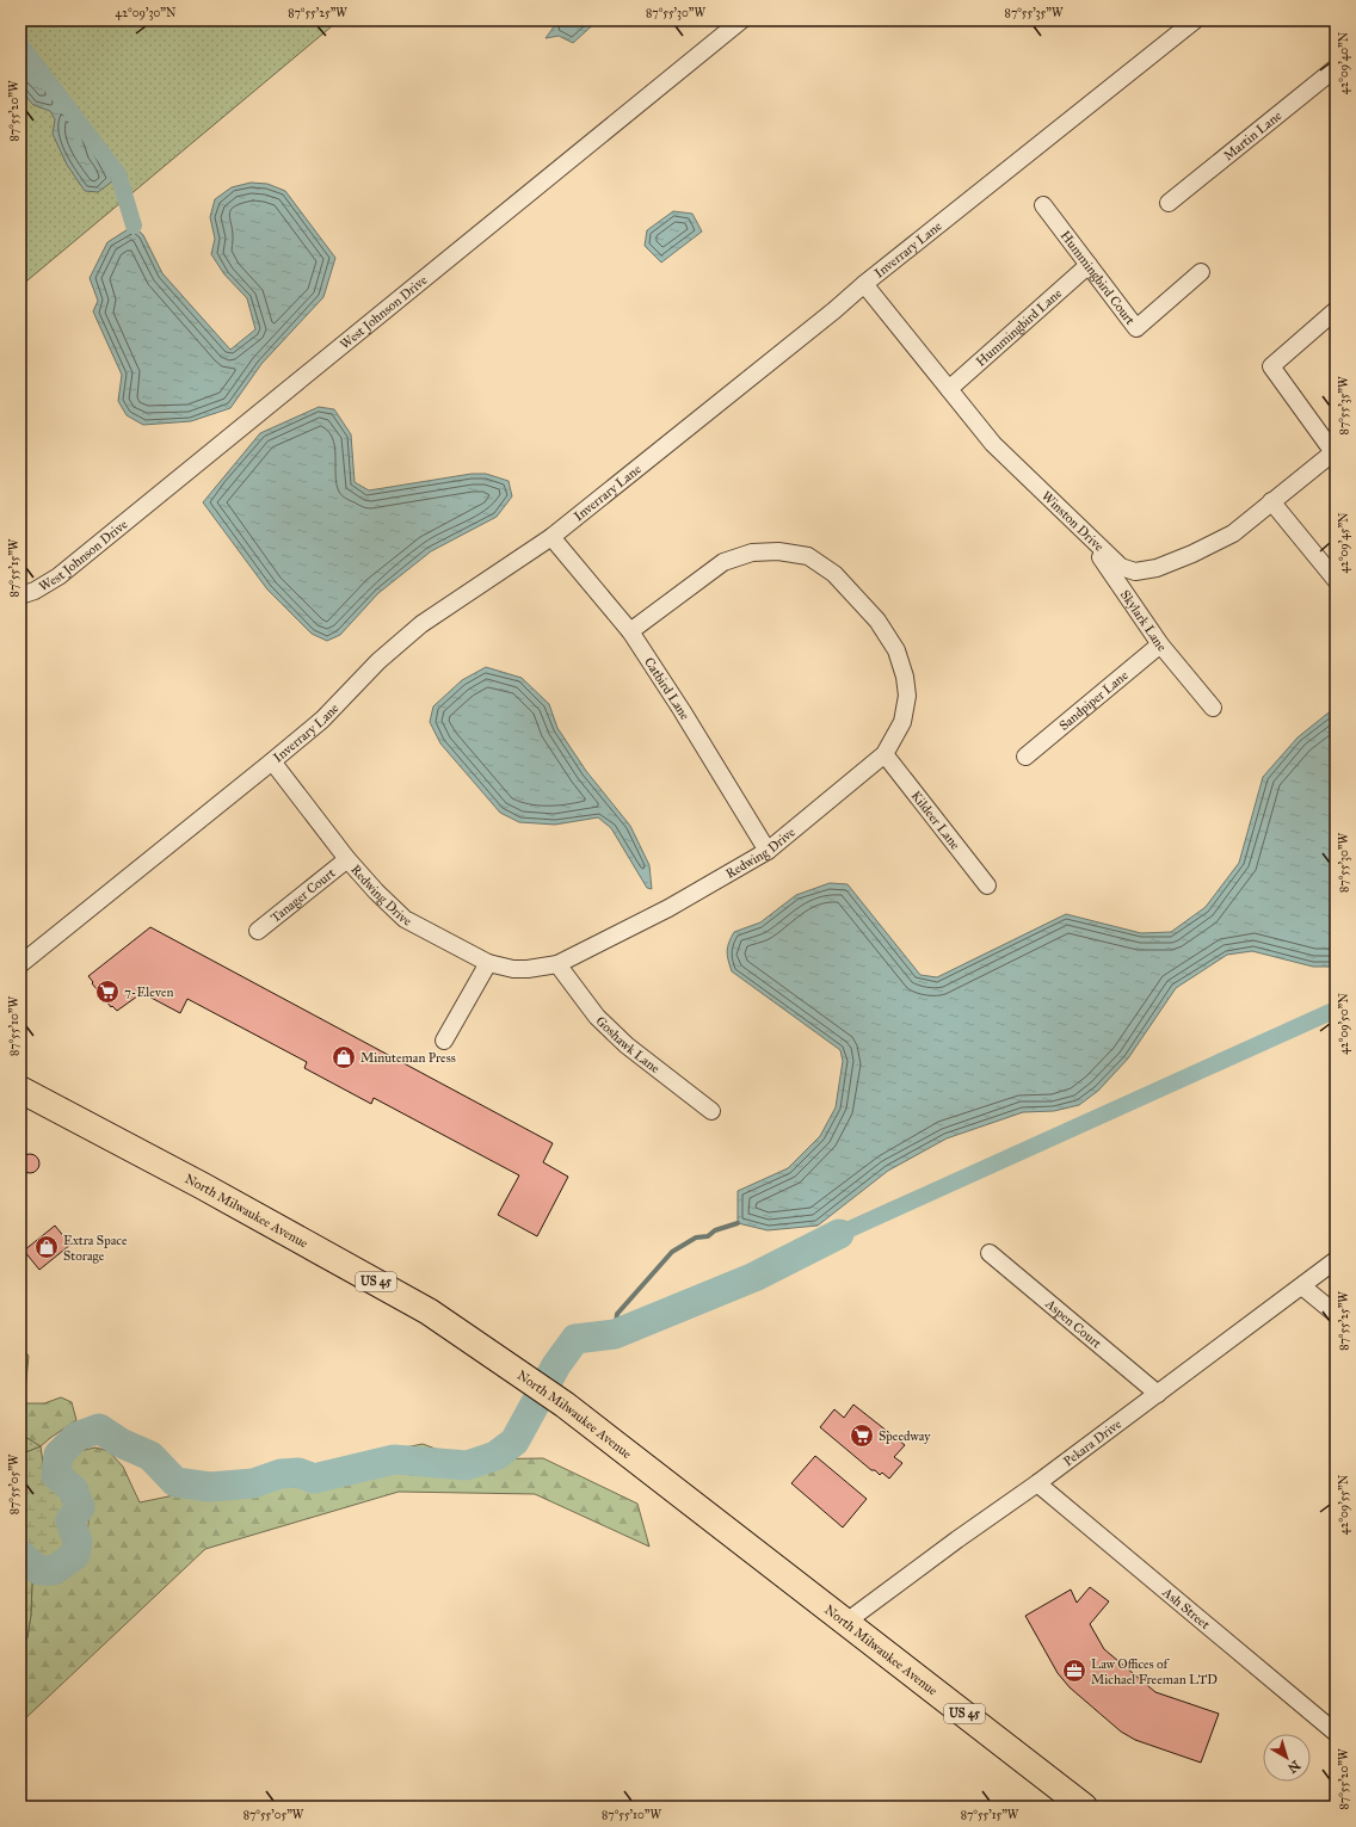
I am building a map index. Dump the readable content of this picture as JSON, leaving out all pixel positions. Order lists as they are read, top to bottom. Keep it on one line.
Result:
{"streets":{"main road":["North Milwaukee Avenue","US 45"],"street":["Martin Lane","Inverrary Lane","Hummingbird Court","West Johnson Drive","Hummingbird Lane","Winston Drive","Skylark Lane","Catbird Lane","Sandpiper Lane","Kildeer Lane","Redwing Drive","Tanager Court","Goshawk Lane","Aspen Court","Pekara Drive","Ash Street"]},"crossings":[["Inverrary Lane","Winston Drive"],["Inverrary Lane","Catbird Lane"],["Inverrary Lane","Redwing Drive"],["Hummingbird Court","Hummingbird Lane"],["Hummingbird Lane","Winston Drive"],["Winston Drive","Skylark Lane"],["Skylark Lane","Sandpiper Lane"],["Catbird Lane","Redwing Drive"],["Kildeer Lane","Redwing Drive"],["Redwing Drive","Tanager Court"],["Redwing Drive","Goshawk Lane"],["North Milwaukee Avenue","Pekara Drive"],["Aspen Court","Pekara Drive"],["Pekara Drive","Ash Street"]],"places":{"supermarket":["7-Eleven","Speedway"],"shop":["Minuteman Press","Extra Space Storage"],"office":["Law Offices of Michael Freeman LTD"]},"north":"bottom right","coordinates":["42°09'30\"N","87°55'25\"W","87°55'30\"W","87°55'35\"W","42°09'40\"N","87°55'20\"W","42°09'45\"N","87°55'15\"W","42°09'50\"N","87°55'10\"W","87°55'05\"W","42°09'55\"N"]}
